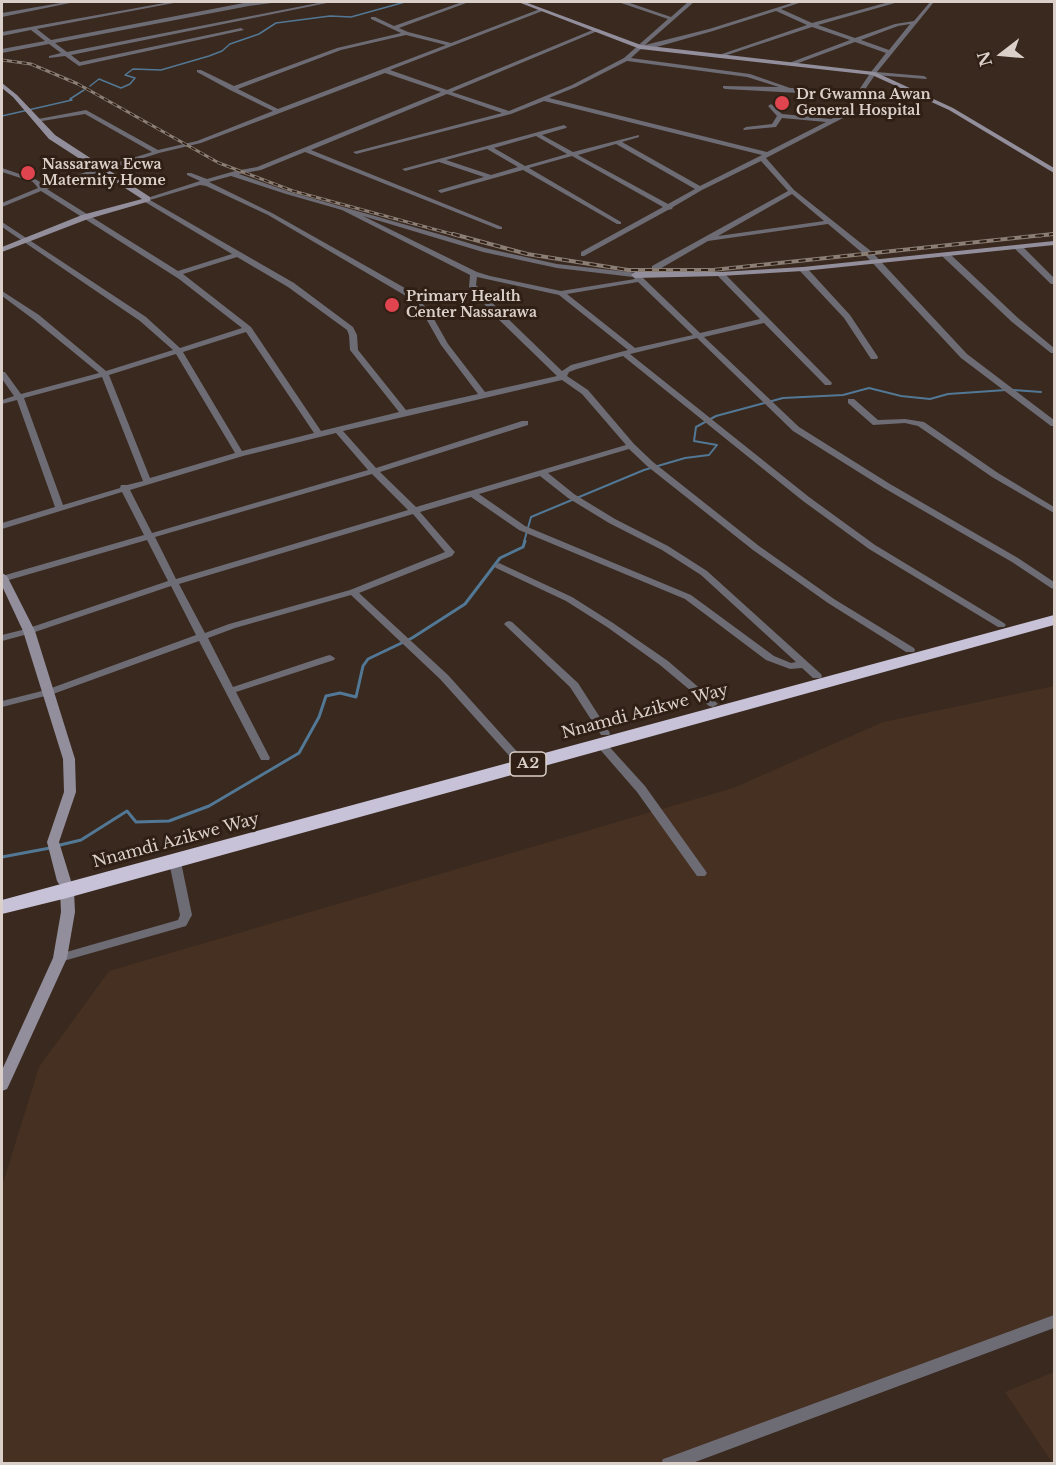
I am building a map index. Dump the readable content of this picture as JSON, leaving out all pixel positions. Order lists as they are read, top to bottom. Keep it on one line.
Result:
{"streets":{"highway":["Nnamdi Azikwe Way","A2"]},"places":["Dr Gwamna Awan General Hospital","Nassarawa Ecwa Maternity Home","Primary Health Center Nassarawa"],"north":"left"}
